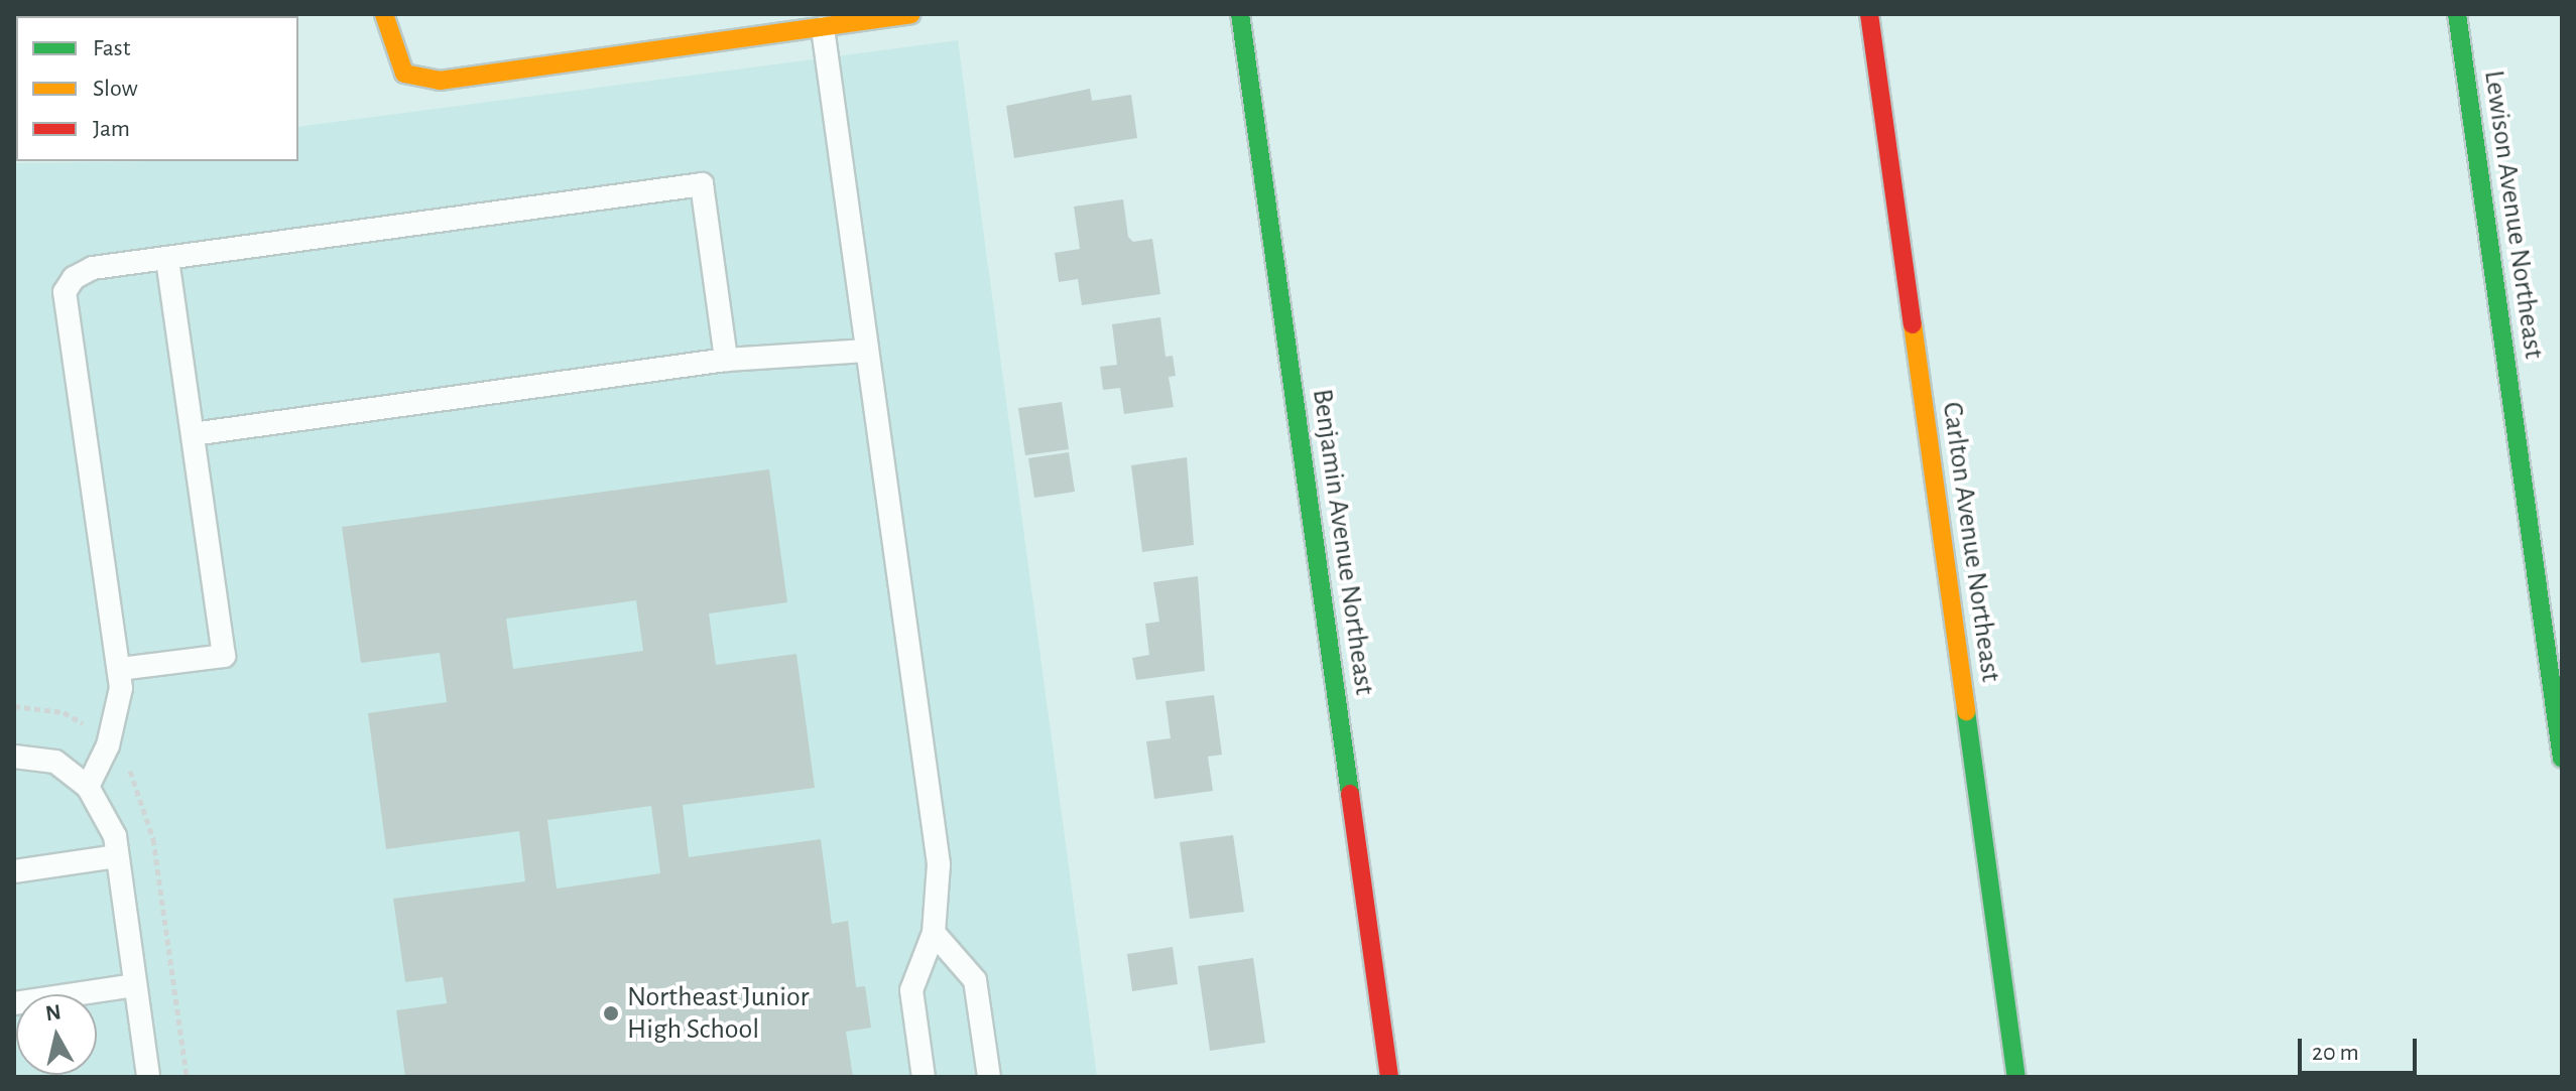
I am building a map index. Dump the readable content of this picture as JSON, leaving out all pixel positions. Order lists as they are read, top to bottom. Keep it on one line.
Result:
{"streets":{"street":["Lewison Avenue Northeast","Benjamin Avenue Northeast","Carlton Avenue Northeast"]},"places":["Northeast Junior High School"],"legend":["Fast","Slow","Jam"],"scale_bar":"20 m","north":"top"}
